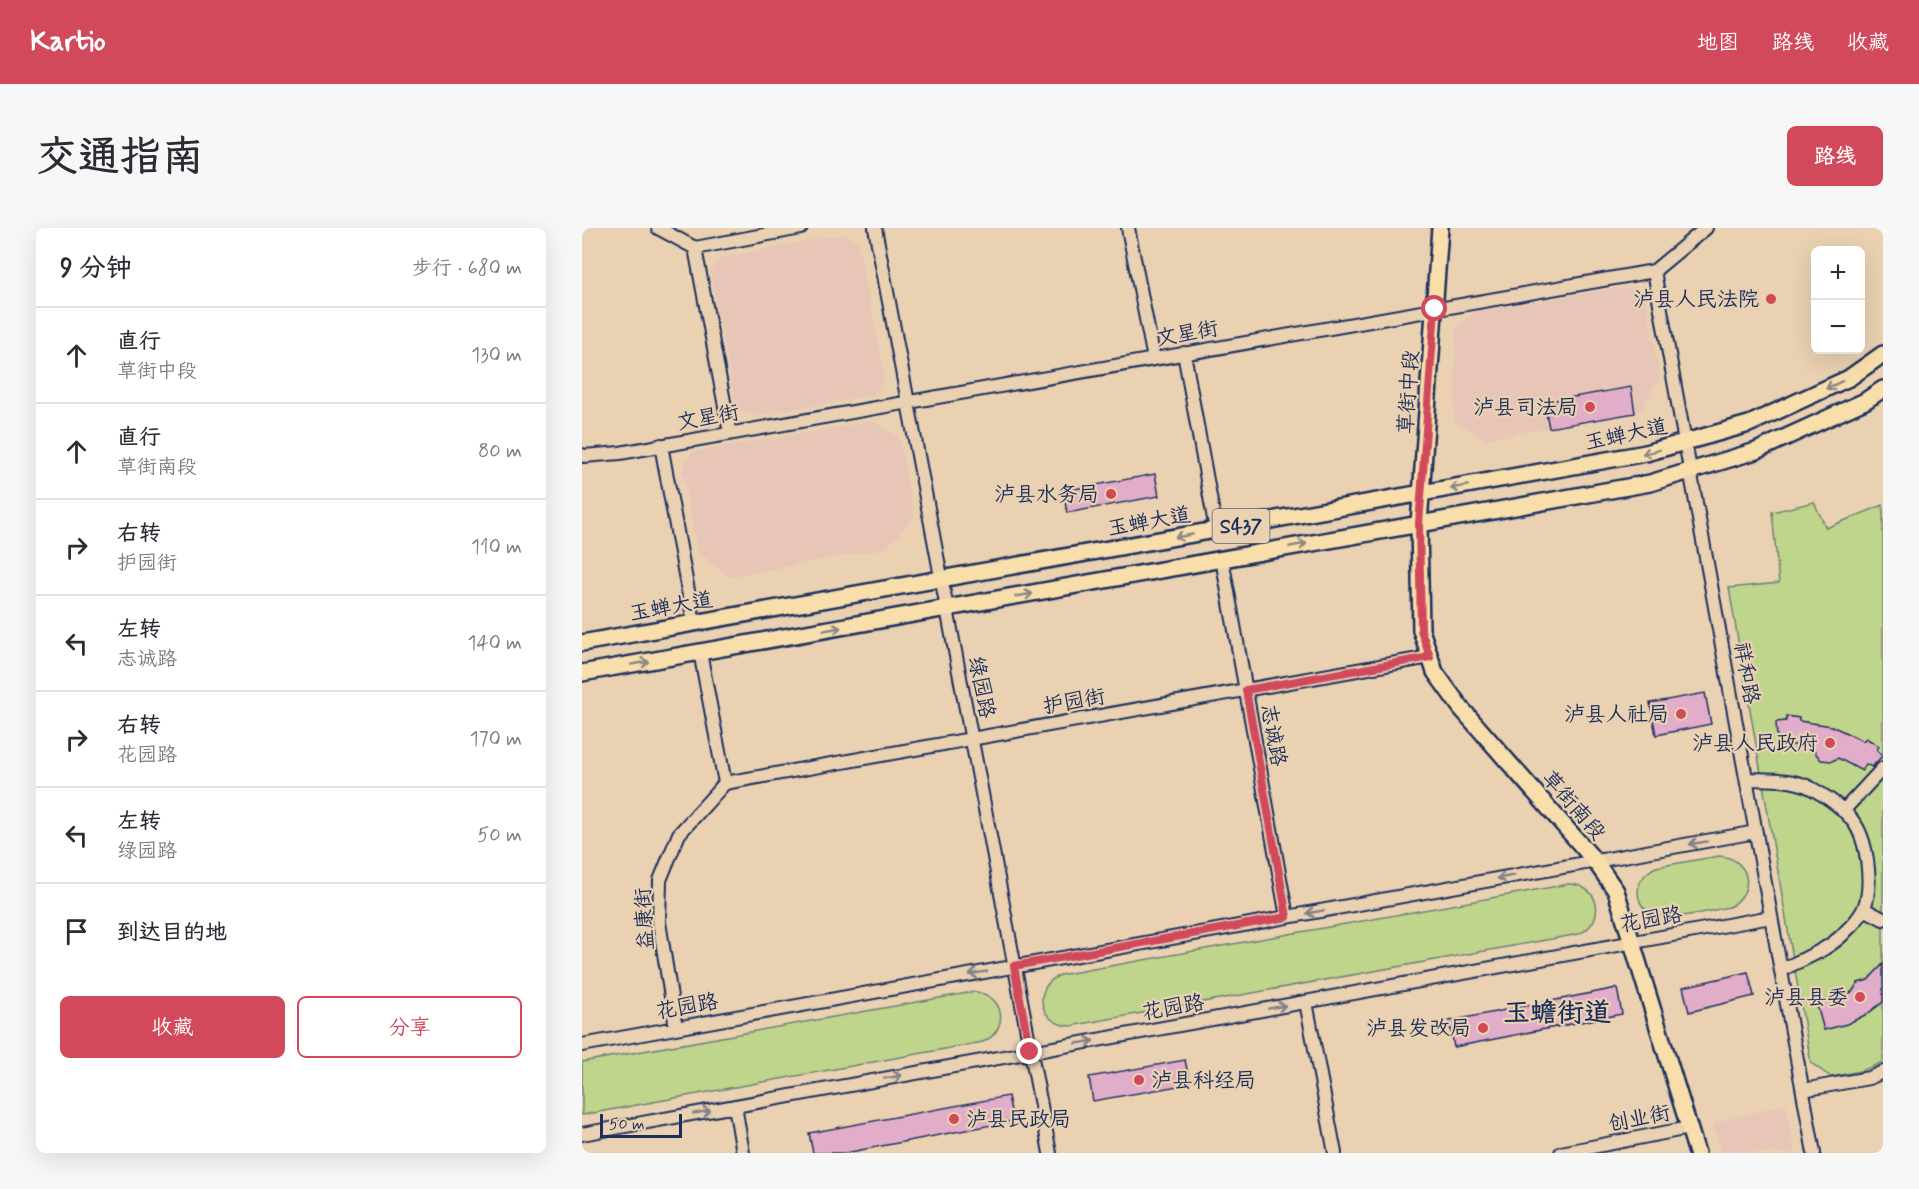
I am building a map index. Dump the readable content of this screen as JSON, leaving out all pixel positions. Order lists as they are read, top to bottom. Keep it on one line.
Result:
{"streets":{"main road":["草街中段","玉蝉大道","S437","草街南段"],"street":["文星街","祥和路","绿园路","护园街","志诚路","益康街","花园路","创业街"]},"crossings":[["文星街","草街中段"],["文星街","祥和路"],["文星街","绿园路"],["草街中段","玉蝉大道"],["草街中段","S437"],["草街中段","草街南段"],["玉蝉大道","祥和路"],["玉蝉大道","绿园路"],["S437","祥和路"],["S437","绿园路"],["S437","志诚路"],["S437","草街南段"],["祥和路","花园路"],["绿园路","护园街"],["绿园路","花园路"],["护园街","志诚路"],["护园街","草街南段"],["护园街","益康街"],["志诚路","花园路"],["草街南段","花园路"],["草街南段","创业街"],["益康街","花园路"]],"districts":["玉蟾街道"],"places":["泸县人民法院","泸县司法局","泸县水务局","泸县人社局","泸县人民政府","泸县县委","泸县发改局","泸县科经局","泸县民政局"],"scale_bar":"50 m","page":{"header":"Kartio","nav":["地图","路线","收藏"],"buttons":["路线",["收藏","分享"]],"title":"交通指南","heading":["9 分钟","步行 · 680 m"],"map_buttons":["+","−"],"list":[["直行","草街中段","130 m"],["直行","草街南段","80 m"],["右转","护园街","110 m"],["左转","志诚路","140 m"],["右转","花园路","170 m"],["左转","绿园路","50 m"],"到达目的地"],"scale":"50 m"}}
